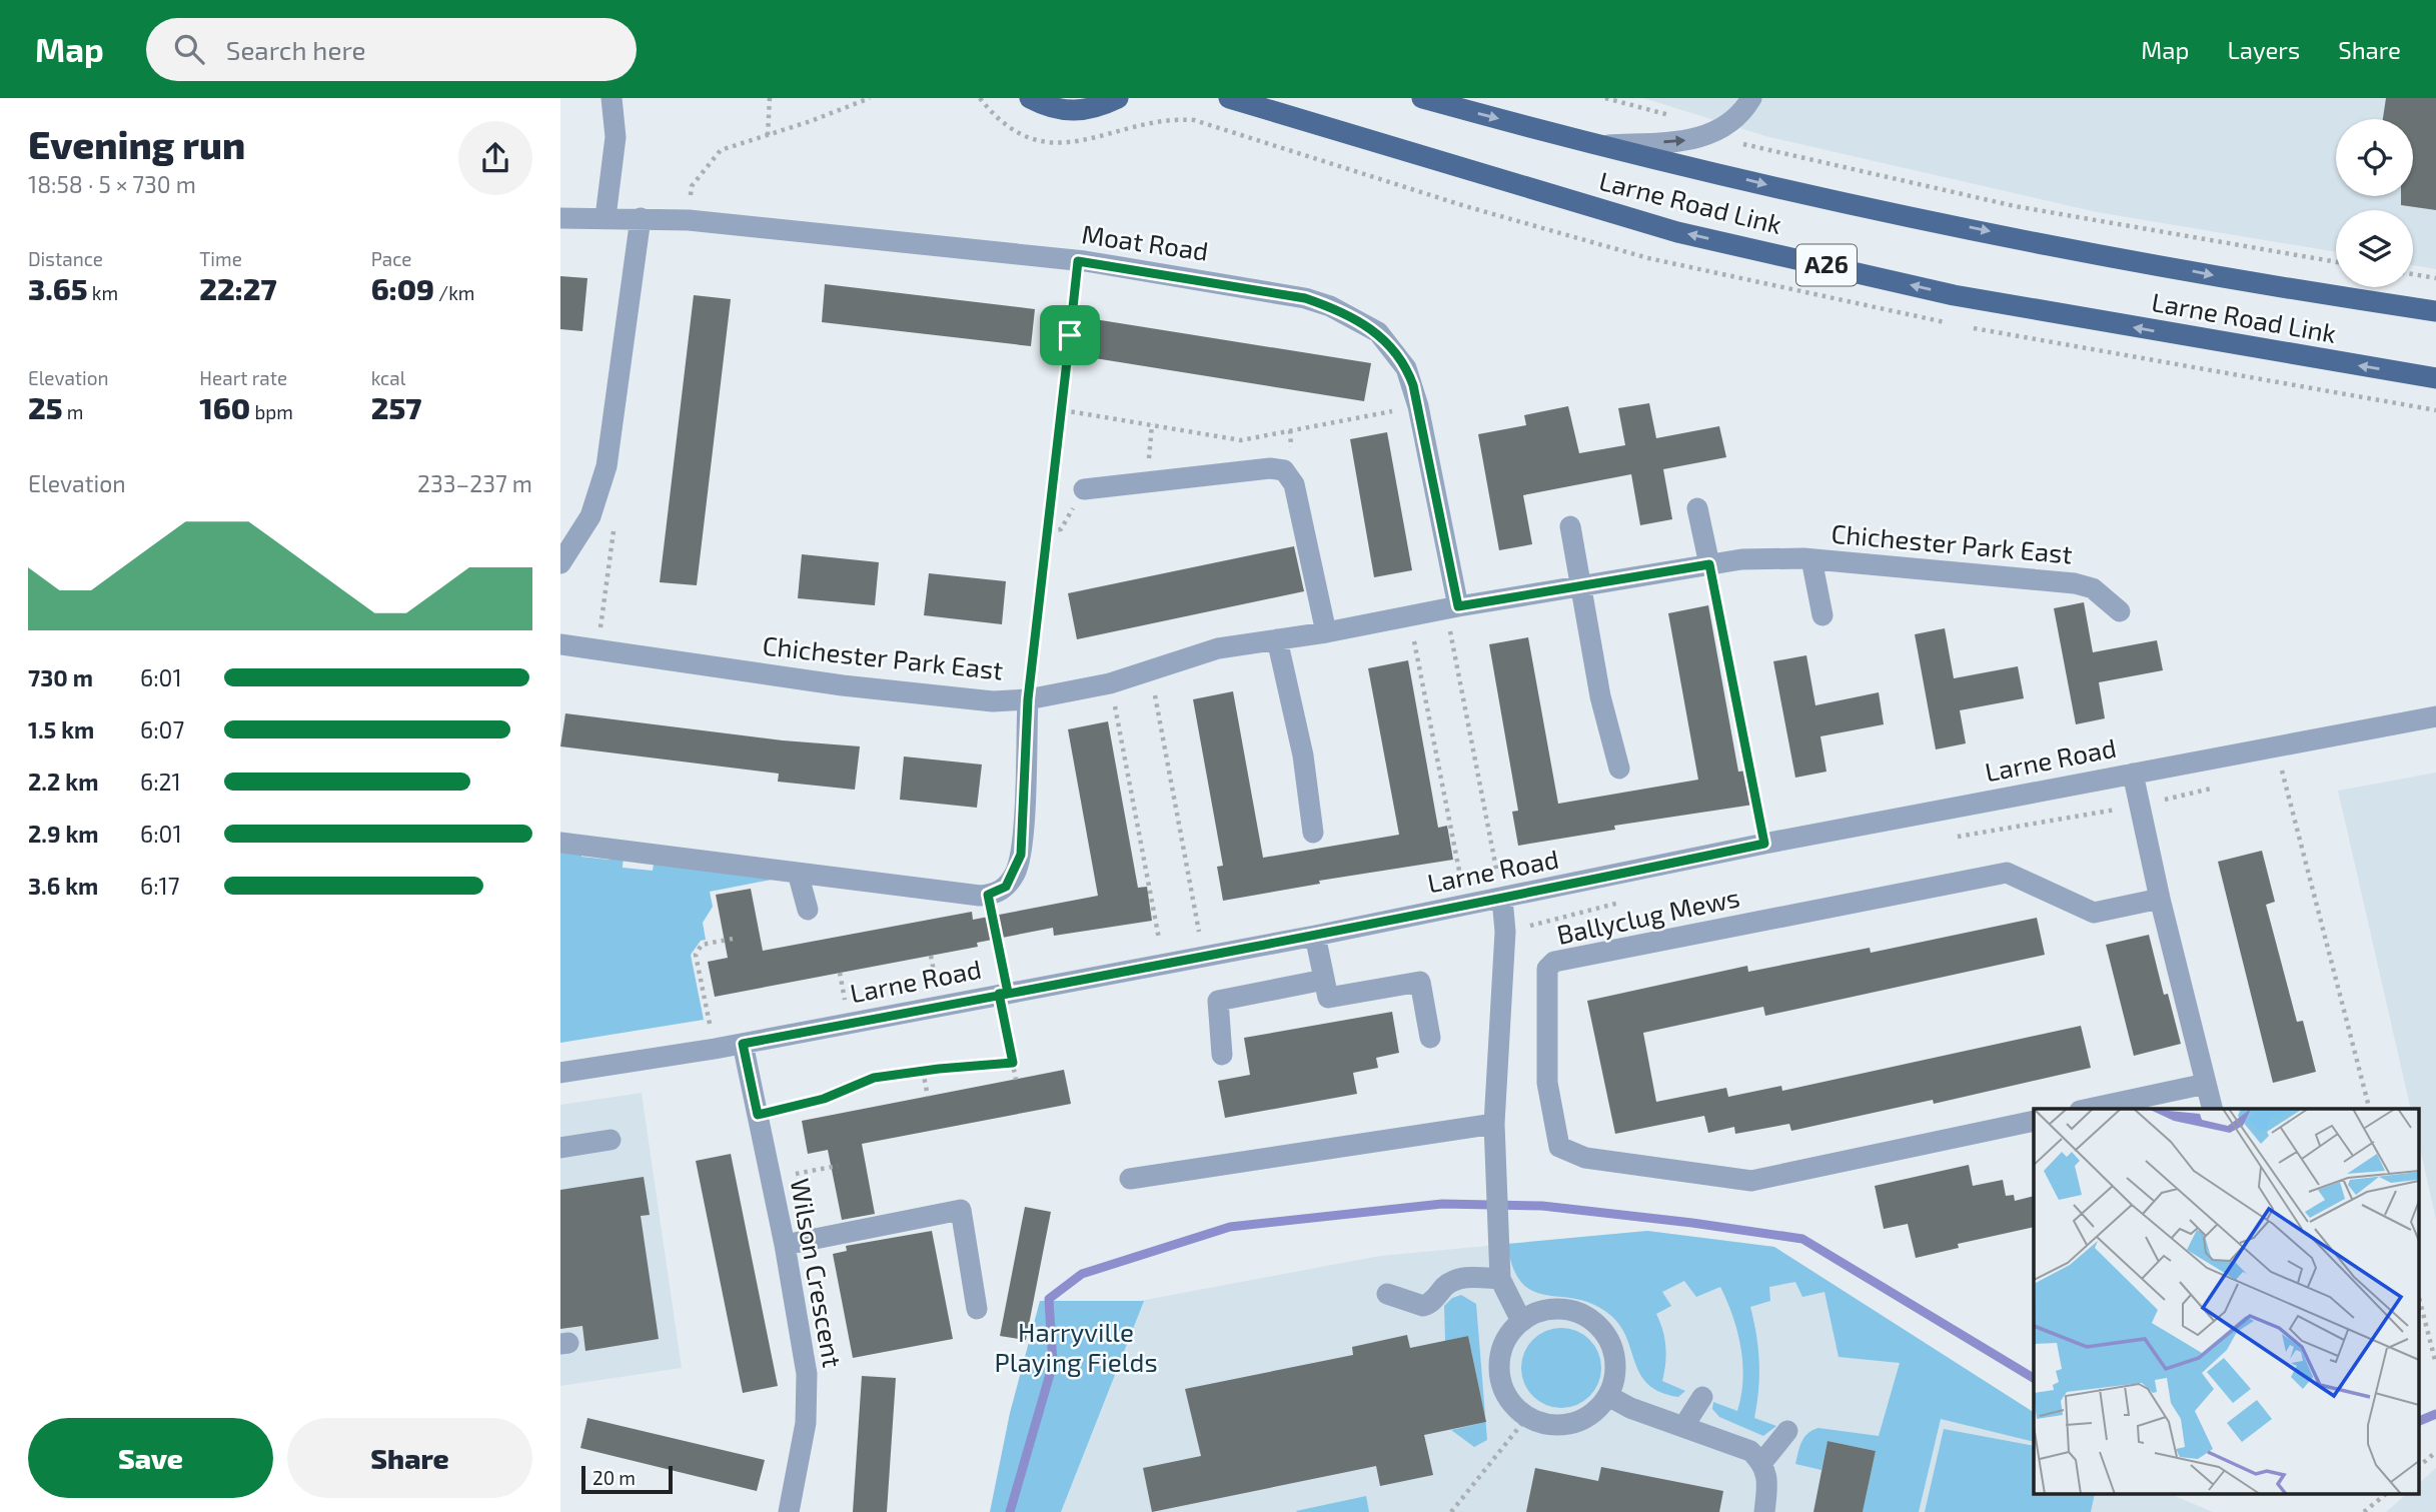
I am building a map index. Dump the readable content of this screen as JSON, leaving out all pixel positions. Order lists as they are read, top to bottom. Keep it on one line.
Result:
{"streets":{"main road":["Larne Road Link","A26"],"street":["Moat Road","Chichester Park East","Larne Road","Ballyclug Mews","Wilson Crescent"]},"crossings":[["Moat Road","Chichester Park East"],["Larne Road","Wilson Crescent"]],"parks":["Harryville Playing Fields"],"scale_bar":"20 m","page":{"header":"Map","search":"Search here","nav":["Map","Layers","Share"],"heading":["Evening run","18:58 · 5 × 730 m"],"stats":[["Distance","3.65 km"],["Time","22:27"],["Pace","6:09 /km"],["Elevation","25 m"],["Heart rate","160 bpm"],["kcal","257"]],"chart":["Elevation","233–237 m"],"list":[{"name":"730 m","note":"6:01"},{"name":"1.5 km","note":"6:07"},{"name":"2.2 km","note":"6:21"},{"name":"2.9 km","note":"6:01"},{"name":"3.6 km","note":"6:17"}],"buttons":["Save","Share"],"scale":"20 m"}}
